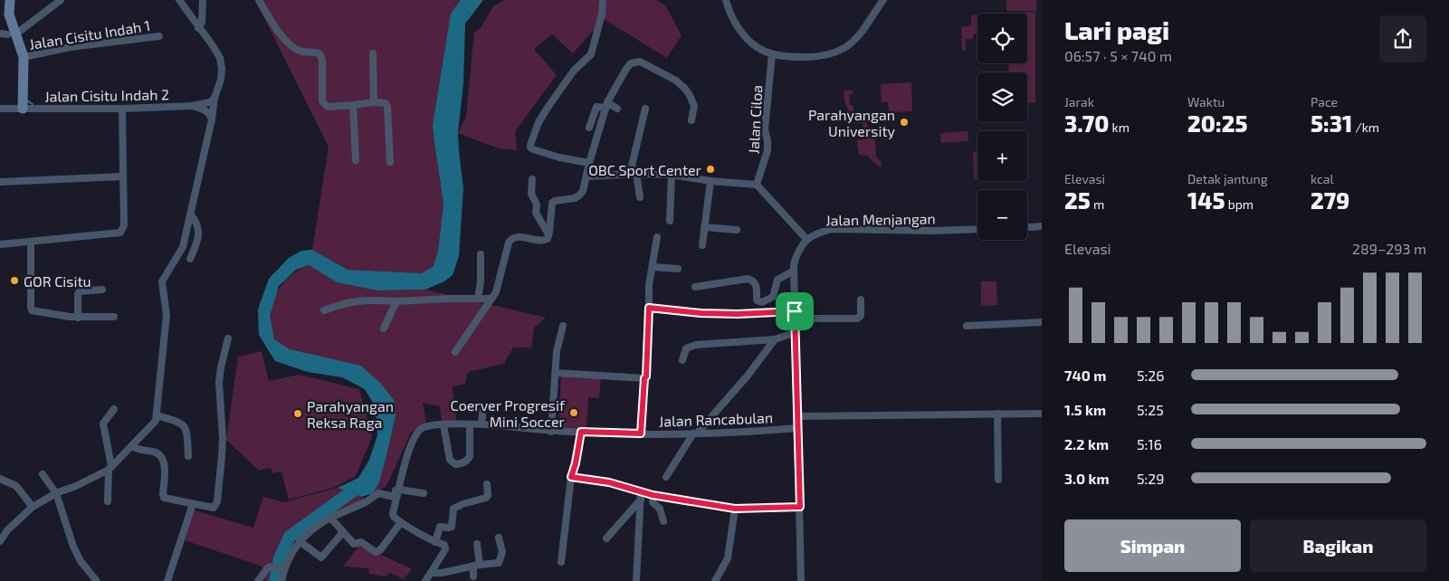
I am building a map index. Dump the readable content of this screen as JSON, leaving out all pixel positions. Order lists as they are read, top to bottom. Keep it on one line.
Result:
{"streets":{"street":["Jalan Cisitu Indah 1","Jalan Cisitu Indah 2","Jalan Ciloa","Jalan Menjangan","Jalan Rancabulan"]},"places":["Parahyangan University","OBC Sport Center","GOR Cisitu","Coerver Progresif Mini Soccer","Parahyangan Reksa Raga"],"page":{"heading":["Lari pagi","06:57 · 5 × 740 m"],"map_buttons":["+","−"],"stats":[["Jarak","3.70 km"],["Waktu","20:25"],["Pace","5:31 /km"],["Elevasi","25 m"],["Detak jantung","145 bpm"],["kcal","279"]],"chart":["Elevasi","289–293 m"],"list":[{"name":"740 m","note":"5:26"},{"name":"1.5 km","note":"5:25"},{"name":"2.2 km","note":"5:16"},{"name":"3.0 km","note":"5:29"}],"buttons":["Simpan","Bagikan"]}}
